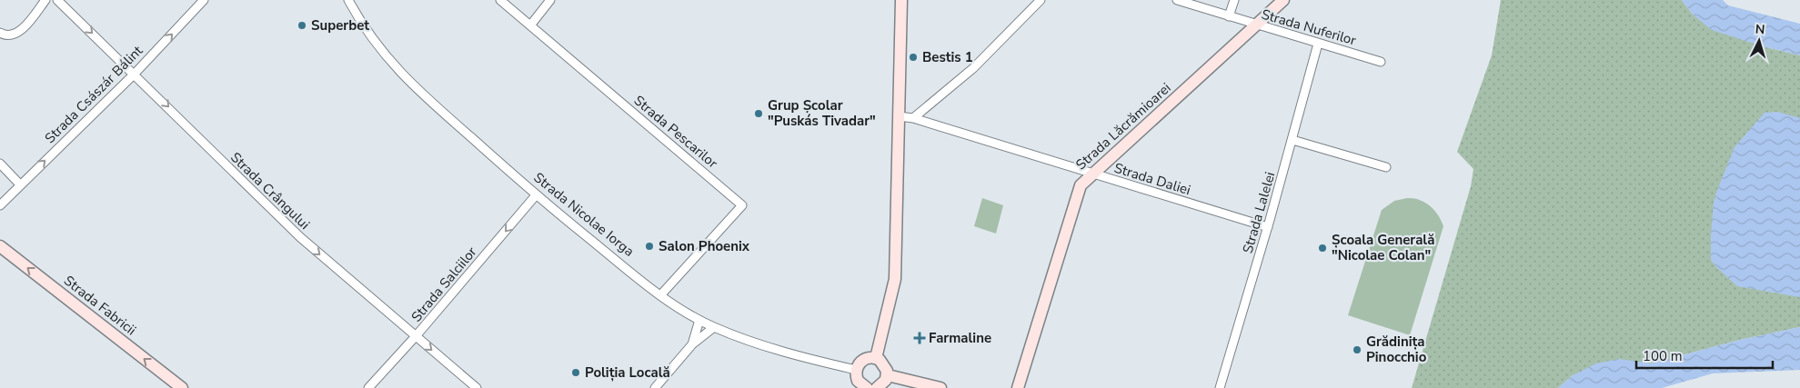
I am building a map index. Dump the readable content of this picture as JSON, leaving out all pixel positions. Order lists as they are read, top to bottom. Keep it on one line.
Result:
{"streets":{"main road":["Strada Lăcrămioarei","Strada Fabricii"],"street":["Strada Nuferilor","Strada Császár Bálint","Strada Pescarilor","Strada Daliei","Strada Crângului","Strada Lalelei","Strada Nicolae Iorga","Strada Salciilor"]},"crossings":[["Strada Nuferilor","Strada Lăcrămioarei"],["Strada Nuferilor","Strada Lalelei"],["Strada Császár Bálint","Strada Crângului"],["Strada Lăcrămioarei","Strada Daliei"],["Strada Pescarilor","Strada Nicolae Iorga"],["Strada Daliei","Strada Lalelei"],["Strada Crângului","Strada Salciilor"],["Strada Nicolae Iorga","Strada Salciilor"]],"one_way":["Strada Császár Bálint","Strada Crângului","Strada Salciilor","Strada Fabricii"],"places":{"other":["Superbet","Bestis 1","Grup Școlar \"Puskás Tivadar\"","Salon Phoenix","Școala Generală \"Nicolae Colan\"","Grădinița Pinocchio","Poliția Locală"],"health":["Farmaline"]},"scale_bar":"100 m","north":"top"}
